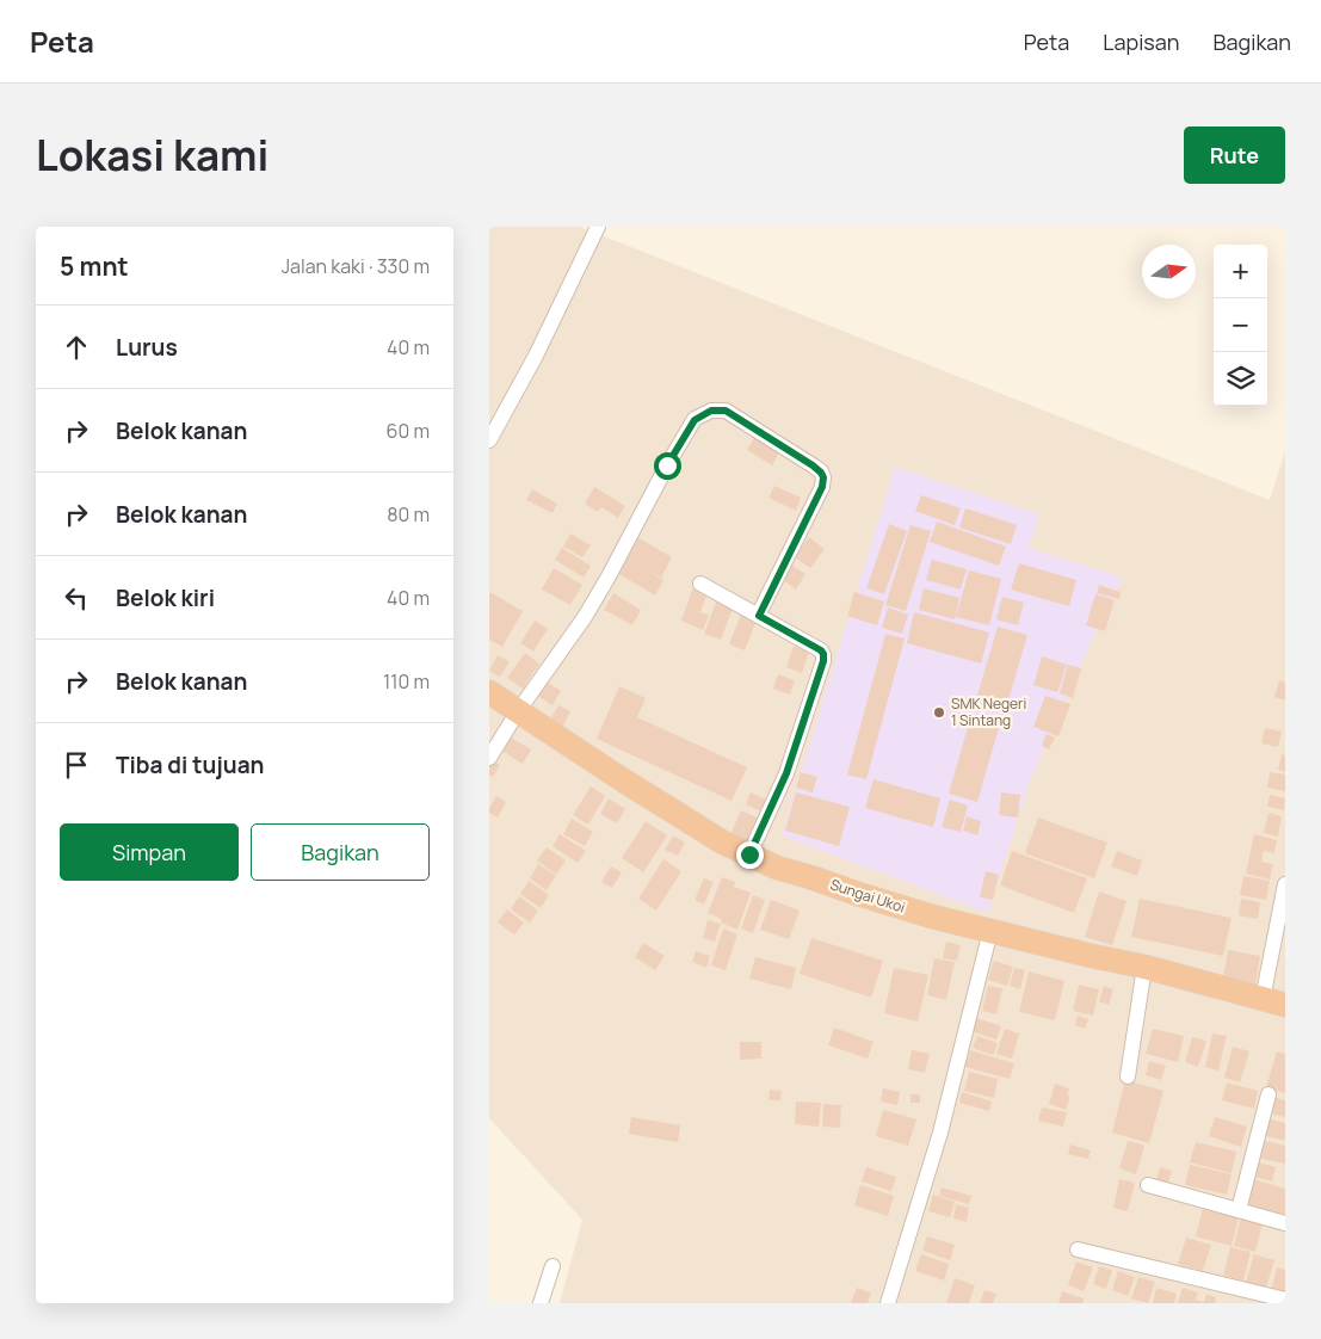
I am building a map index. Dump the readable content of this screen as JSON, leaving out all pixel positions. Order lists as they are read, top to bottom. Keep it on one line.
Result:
{"streets":{"highway":["Sungai Ukoi"]},"places":["SMK Negeri 1 Sintang"],"north":"right","page":{"header":"Peta","nav":["Peta","Lapisan","Bagikan"],"title":"Lokasi kami","buttons":["Rute",["Simpan","Bagikan"]],"heading":["5 mnt","Jalan kaki · 330 m"],"map_buttons":["+","−"],"list":[["Lurus","40 m"],["Belok kanan","60 m"],["Belok kanan","80 m"],["Belok kiri","40 m"],["Belok kanan","110 m"],"Tiba di tujuan"]}}
